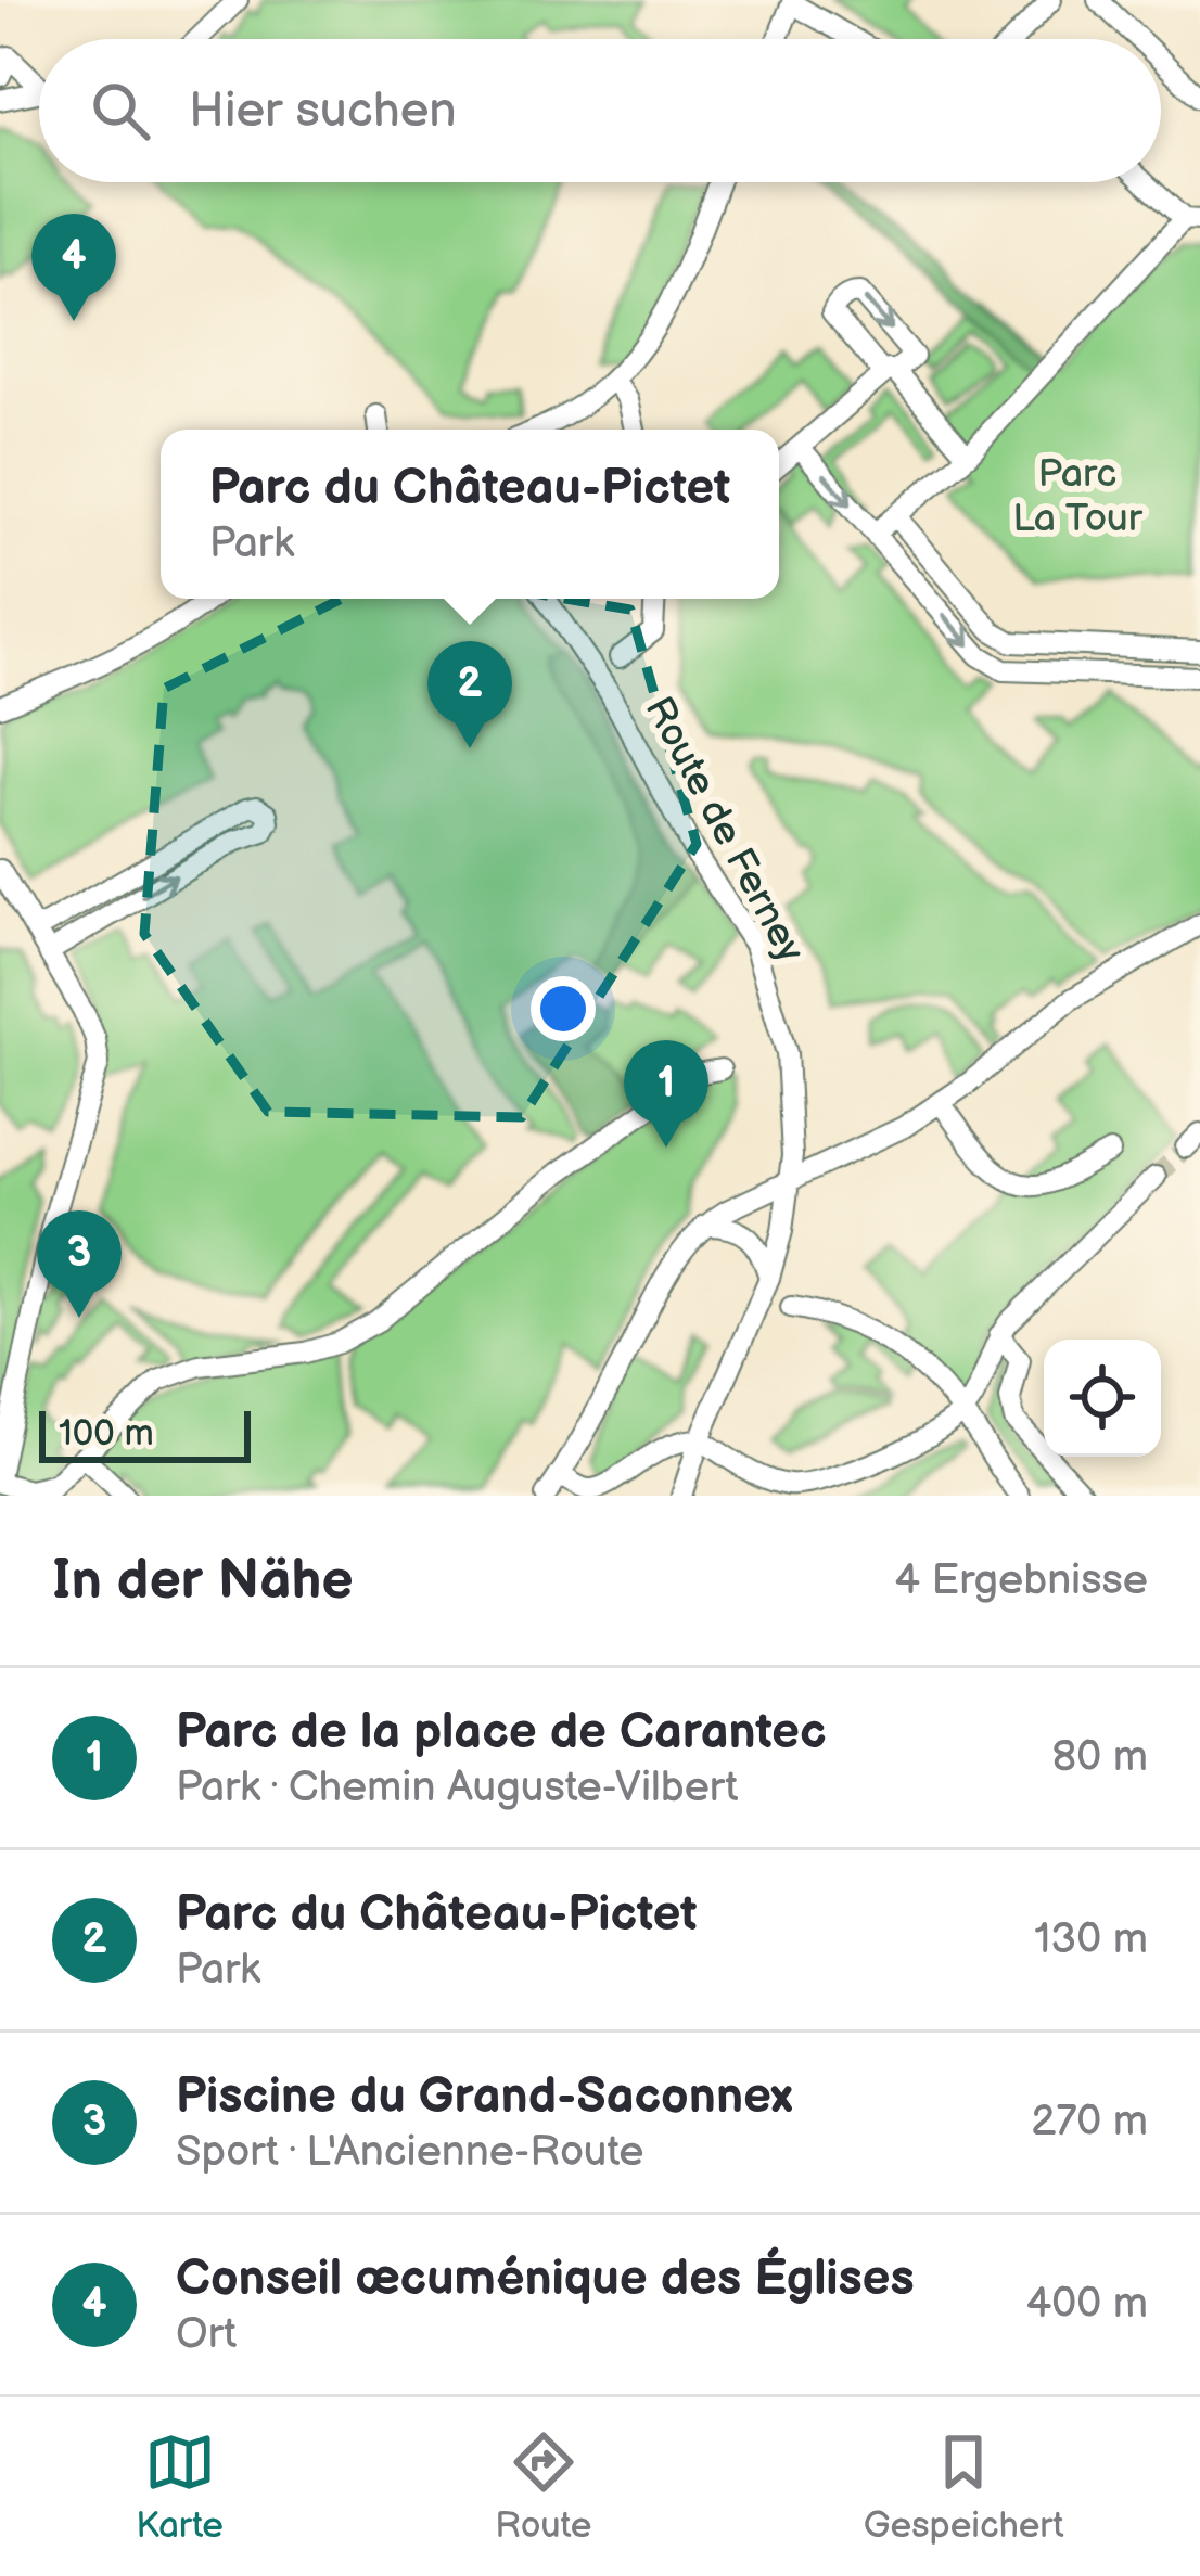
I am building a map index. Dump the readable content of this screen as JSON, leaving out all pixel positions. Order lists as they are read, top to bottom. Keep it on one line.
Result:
{"streets":{"street":["Route de Ferney"]},"parks":["Parc La Tour"],"scale_bar":"100 m","page":{"search":"Hier suchen","pins":["4","2","1","3"],"popup":["Parc du Château-Pictet","Park"],"scale":"100 m","heading":["In der Nähe","4 Ergebnisse"],"list":[{"mark":"1","name":"Parc de la place de Carantec","note":"Park · Chemin Auguste-Vilbert","value":"80 m"},{"mark":"2","name":"Parc du Château-Pictet","note":"Park","value":"130 m"},{"mark":"3","name":"Piscine du Grand-Saconnex","note":"Sport · L'Ancienne-Route","value":"270 m"},{"mark":"4","name":"Conseil œcuménique des Églises","note":"Ort","value":"400 m"}],"nav":["Karte","Route","Gespeichert"]}}
